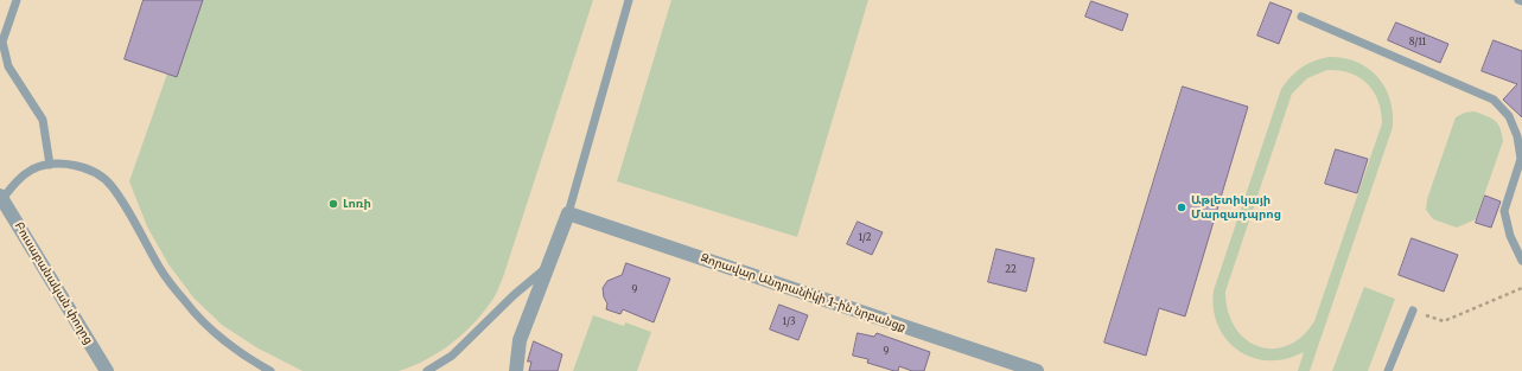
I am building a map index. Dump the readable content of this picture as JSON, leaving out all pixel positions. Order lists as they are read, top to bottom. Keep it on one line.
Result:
{"streets":{"street":["Բուսաբանական փողոց","Զորավար Անդրանիկի 1-ին նրբանցք"]},"places":["Լոռի","Աթլետիկայի Մարզադպրոց"],"house_numbers":["8/11","1/2","22","9","1/3","9"]}
